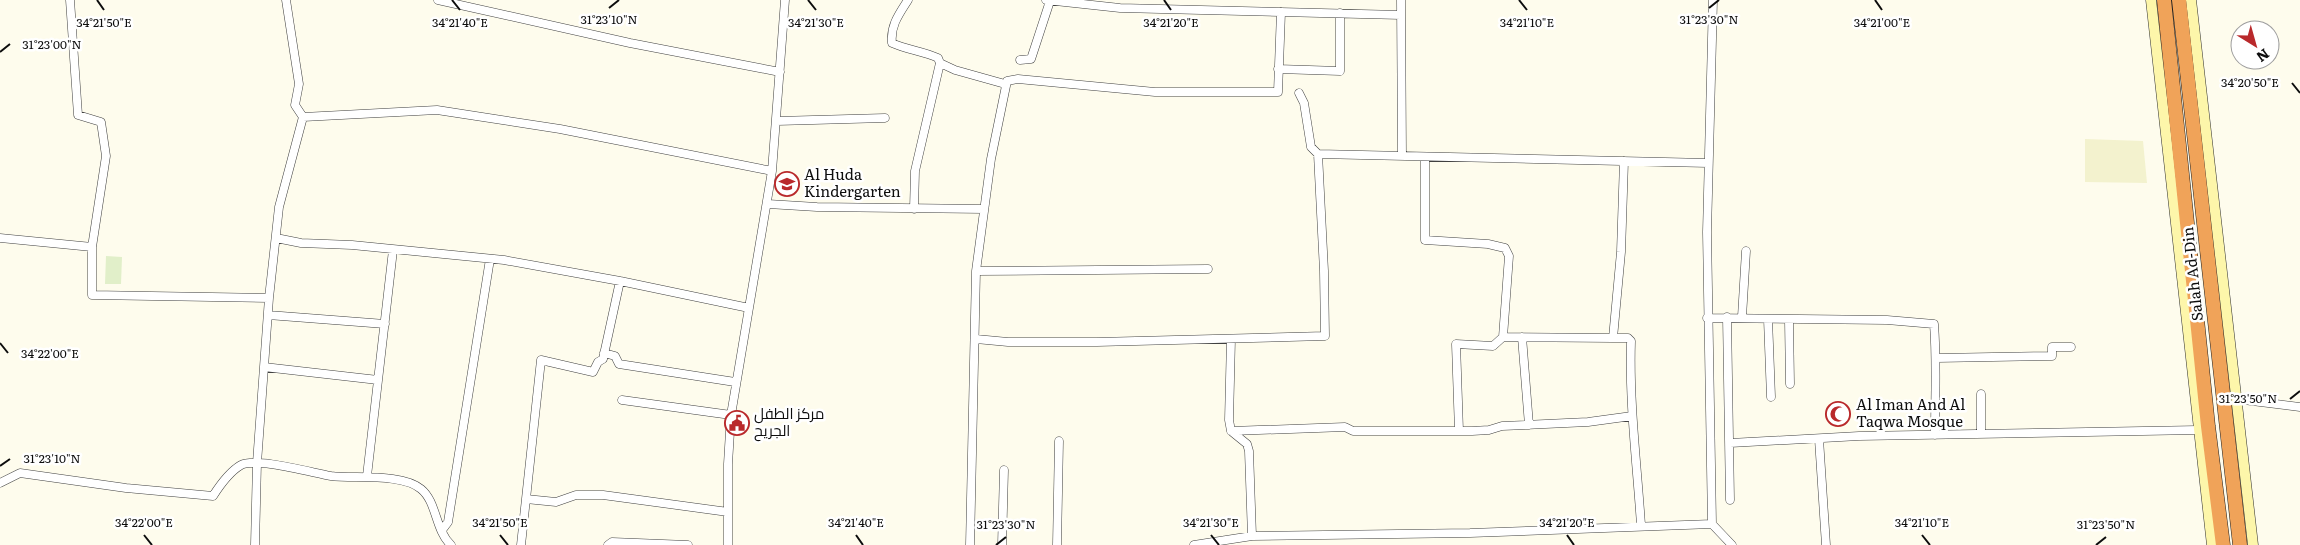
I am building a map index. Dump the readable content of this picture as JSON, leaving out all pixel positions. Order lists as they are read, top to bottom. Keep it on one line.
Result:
{"streets":{"highway":["Salah Ad-Din"]},"places":{"school or university":["Al Huda Kindergarten"],"mosque":["Al Iman And Al Taqwa Mosque"],"public building":["مركز الطفل الجريح"]},"north":"bottom right","coordinates":["31°23'30\"N","31°23'10\"N","34°21'50\"E","34°21'20\"E","34°21'00\"E","34°21'40\"E","34°21'30\"E","34°21'10\"E","31°23'00\"N","34°20'50\"E","34°22'00\"E","31°23'50\"N"]}
